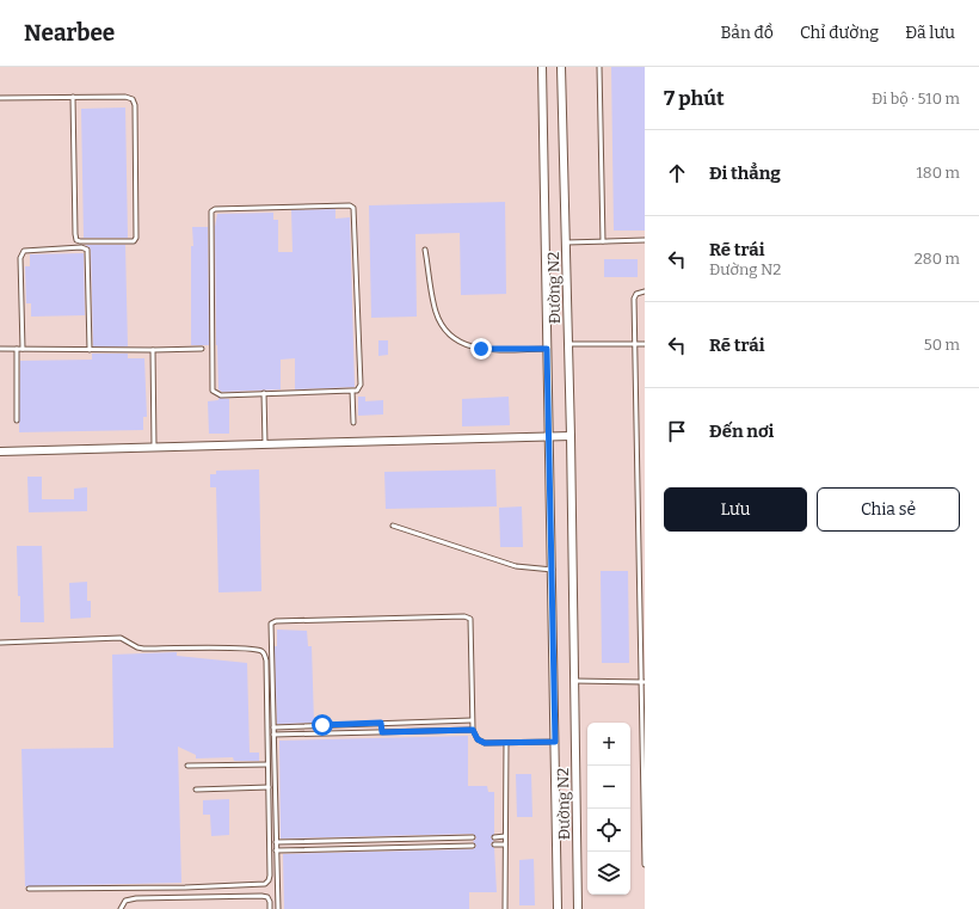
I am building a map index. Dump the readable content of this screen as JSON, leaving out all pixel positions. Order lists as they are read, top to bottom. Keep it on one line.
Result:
{"streets":{"street":["Đường N2"]},"page":{"header":"Nearbee","nav":["Bản đồ","Chỉ đường","Đã lưu"],"heading":["7 phút","Đi bộ · 510 m"],"list":[["Đi thẳng","180 m"],["Rẽ trái","Đường N2","280 m"],["Rẽ trái","50 m"],"Đến nơi"],"buttons":["Lưu","Chia sẻ"],"map_buttons":["+","−"]}}
